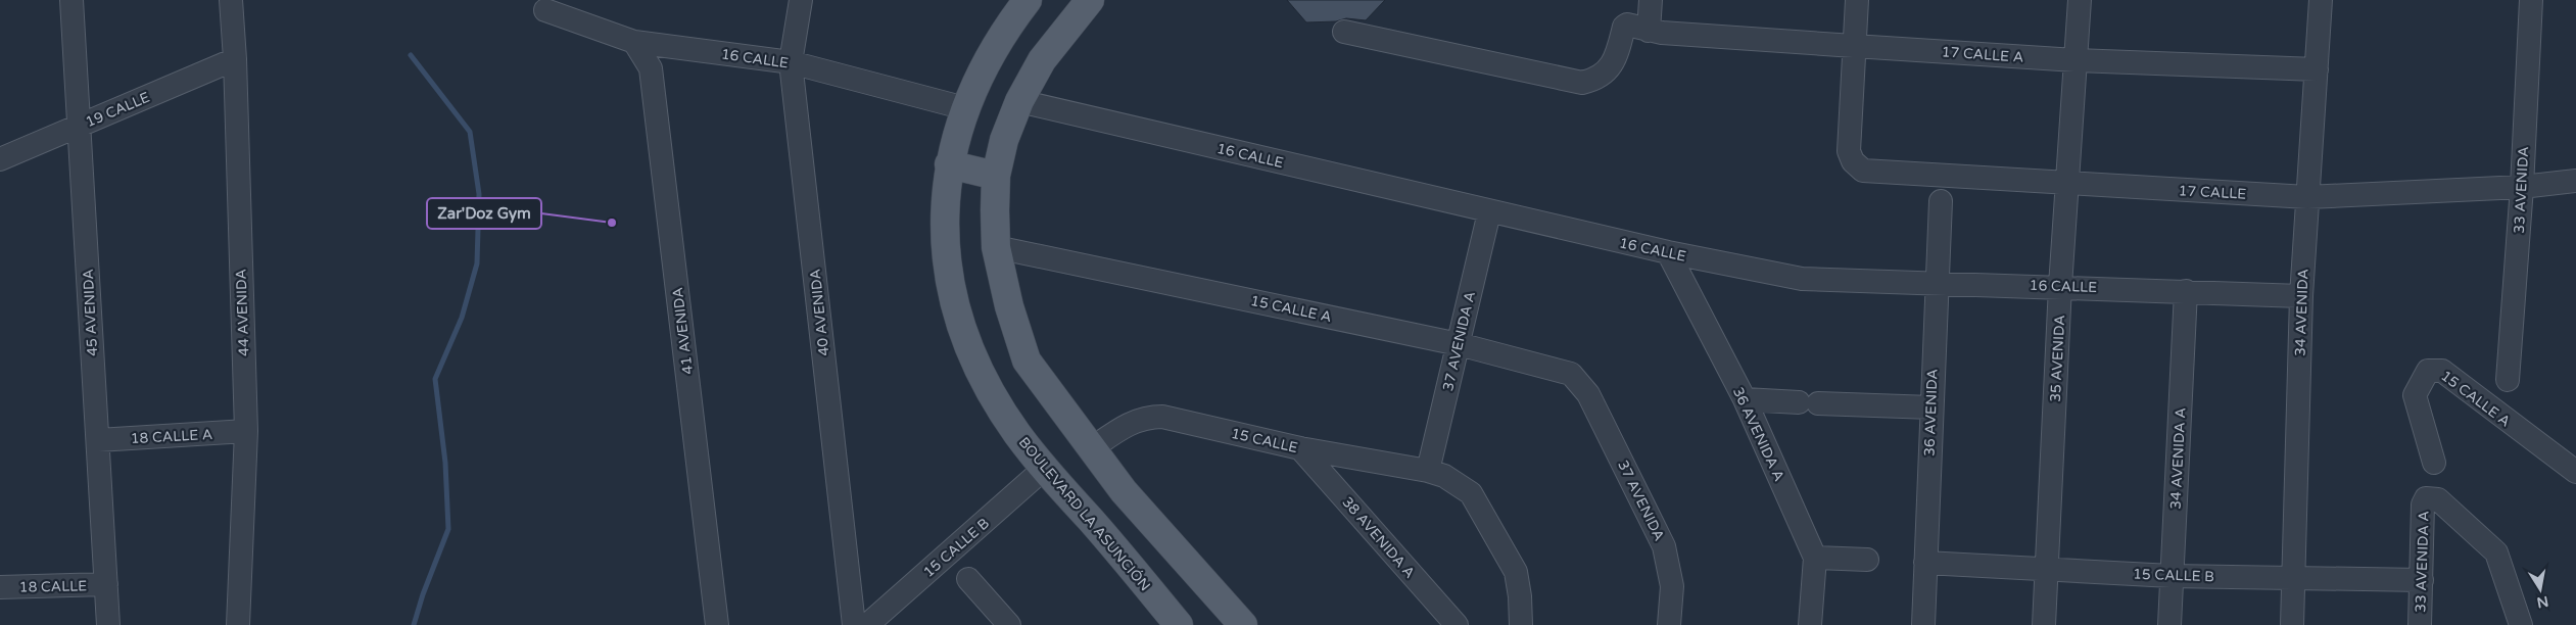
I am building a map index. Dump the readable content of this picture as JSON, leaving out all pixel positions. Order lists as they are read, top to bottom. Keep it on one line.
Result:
{"streets":{"main road":["BOULEVARD LA ASUNCIÓN"],"street":["17 CALLE A","16 CALLE","19 CALLE","33 AVENIDA","17 CALLE","15 CALLE A","45 AVENIDA","44 AVENIDA","40 AVENIDA","34 AVENIDA","41 AVENIDA","37 AVENIDA A","35 AVENIDA","36 AVENIDA","36 AVENIDA A","18 CALLE A","15 CALLE","34 AVENIDA A","37 AVENIDA","38 AVENIDA A","15 CALLE B","33 AVENIDA A","18 CALLE"]},"crossings":[["17 CALLE A","17 CALLE"],["17 CALLE A","34 AVENIDA"],["17 CALLE A","35 AVENIDA"],["16 CALLE","40 AVENIDA"],["16 CALLE","34 AVENIDA"],["16 CALLE","41 AVENIDA"],["16 CALLE","37 AVENIDA A"],["16 CALLE","35 AVENIDA"],["16 CALLE","36 AVENIDA"],["16 CALLE","36 AVENIDA A"],["16 CALLE","34 AVENIDA A"],["16 CALLE","BOULEVARD LA ASUNCIÓN"],["19 CALLE","45 AVENIDA"],["19 CALLE","44 AVENIDA"],["33 AVENIDA","17 CALLE"],["17 CALLE","34 AVENIDA"],["17 CALLE","35 AVENIDA"],["15 CALLE A","37 AVENIDA A"],["15 CALLE A","37 AVENIDA"],["45 AVENIDA","18 CALLE A"],["45 AVENIDA","18 CALLE"],["44 AVENIDA","18 CALLE A"],["34 AVENIDA","15 CALLE B"],["37 AVENIDA A","15 CALLE"],["35 AVENIDA","15 CALLE B"],["36 AVENIDA","15 CALLE B"],["15 CALLE","38 AVENIDA A"],["34 AVENIDA A","15 CALLE B"],["BOULEVARD LA ASUNCIÓN","15 CALLE B"],["15 CALLE B","33 AVENIDA A"]],"places":["Zar'Doz Gym"],"north":"bottom"}
